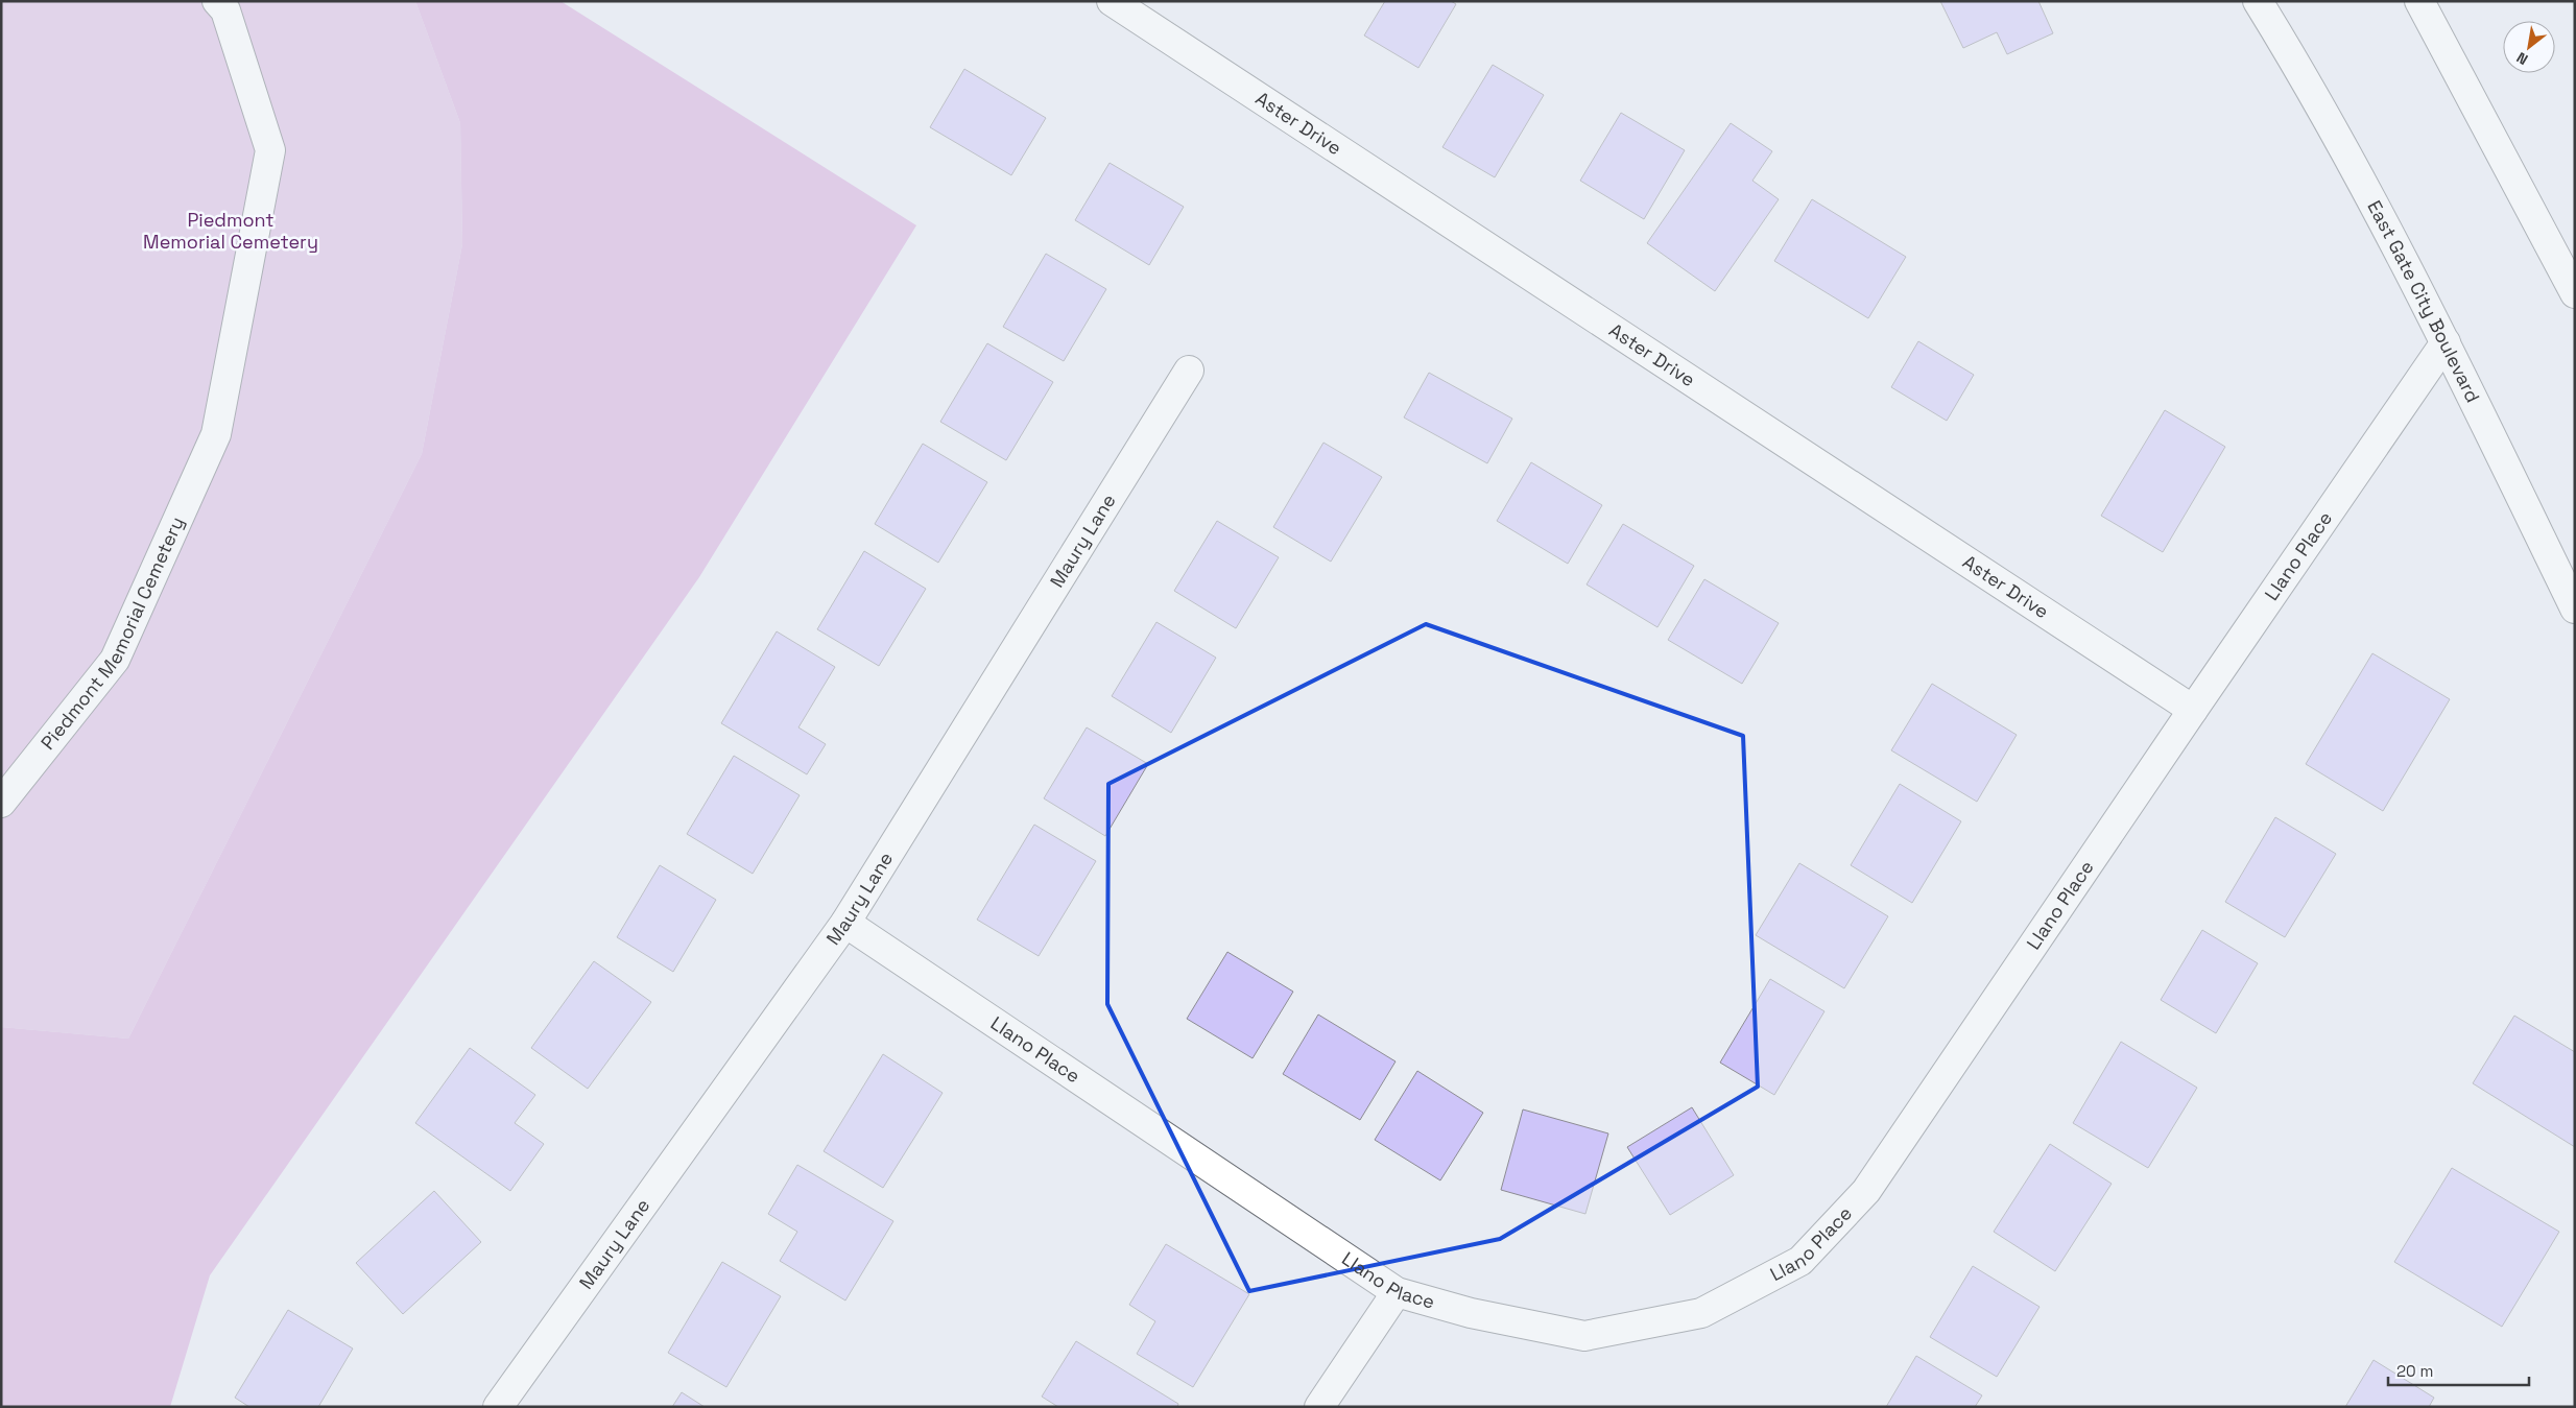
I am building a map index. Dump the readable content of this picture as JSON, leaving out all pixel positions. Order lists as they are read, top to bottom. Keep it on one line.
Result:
{"streets":{"street":["Aster Drive","East Gate City Boulevard","Maury Lane","Llano Place","Piedmont Memorial Cemetery"]},"crossings":[["Aster Drive","Llano Place"],["East Gate City Boulevard","Llano Place"],["Maury Lane","Llano Place"]],"parks":["Piedmont Memorial Cemetery"],"scale_bar":"20 m","north":"bottom left"}
